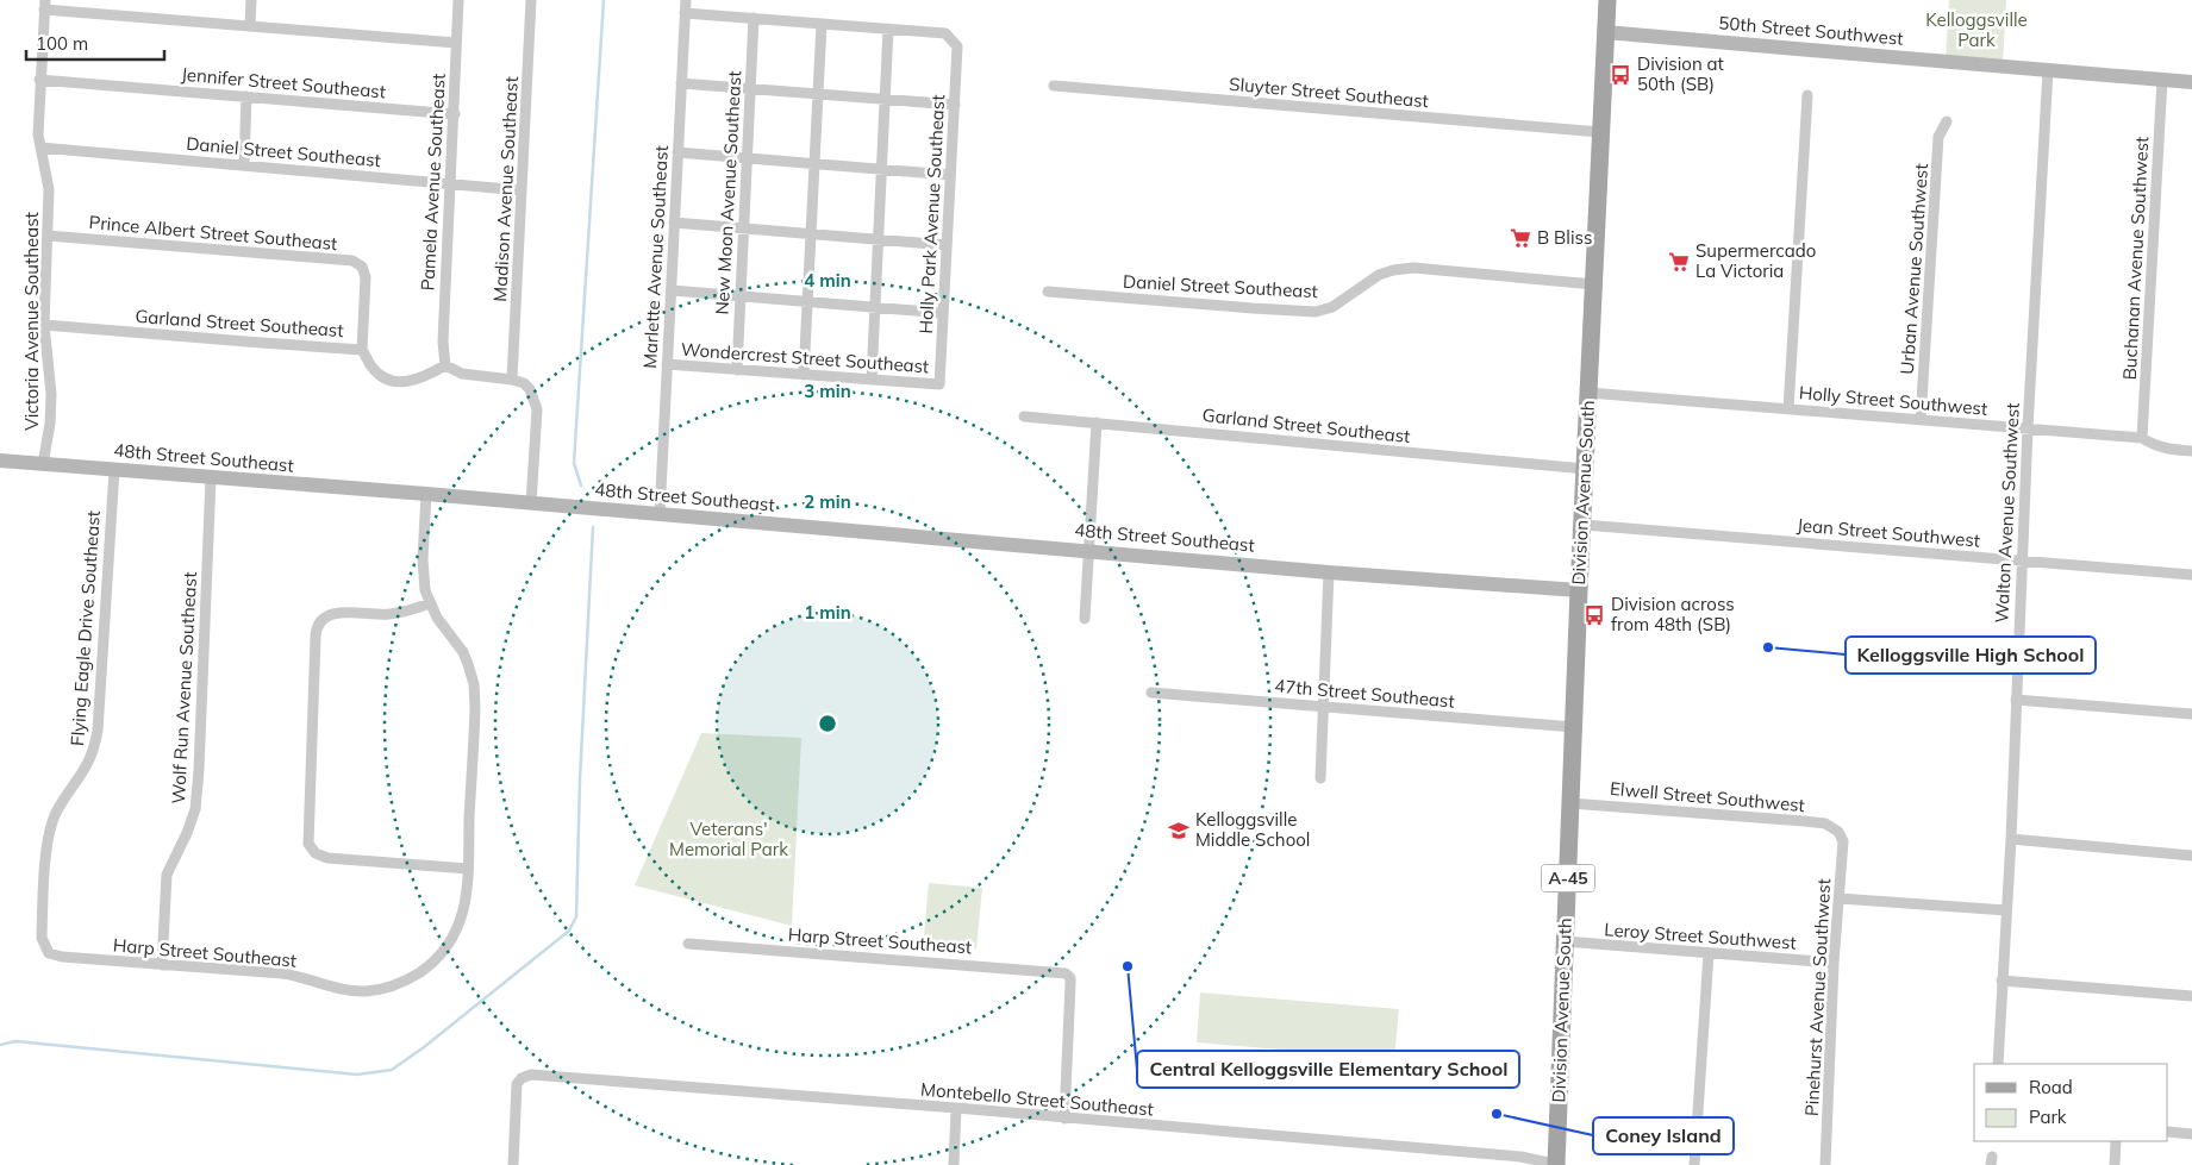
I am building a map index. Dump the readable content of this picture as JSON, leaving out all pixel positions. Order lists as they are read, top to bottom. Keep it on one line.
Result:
{"streets":{"main road":["Division Avenue South","A-45"],"street":["50th Street Southwest","Jennifer Street Southeast","Sluyter Street Southeast","Daniel Street Southeast","Pamela Avenue Southeast","Madison Avenue Southeast","New Moon Avenue Southeast","Holly Park Avenue Southeast","Prince Albert Street Southeast","Marlette Avenue Southeast","Buchanan Avenue Southwest","Urban Avenue Southwest","Victoria Avenue Southeast","Garland Street Southeast","Wondercrest Street Southeast","Holly Street Southwest","48th Street Southeast","Walton Avenue Southwest","Jean Street Southwest","Flying Eagle Drive Southeast","Wolf Run Avenue Southeast","47th Street Southeast","Elwell Street Southwest","Leroy Street Southwest","Harp Street Southeast","Pinehurst Avenue Southwest","Montebello Street Southeast"]},"crossings":[["50th Street Southwest","Buchanan Avenue Southwest"],["50th Street Southwest","Division Avenue South"],["50th Street Southwest","Walton Avenue Southwest"],["Jennifer Street Southeast","Pamela Avenue Southeast"],["Jennifer Street Southeast","Victoria Avenue Southeast"],["Sluyter Street Southeast","Division Avenue South"],["Daniel Street Southeast","Pamela Avenue Southeast"],["Daniel Street Southeast","Madison Avenue Southeast"],["Daniel Street Southeast","Victoria Avenue Southeast"],["Daniel Street Southeast","Division Avenue South"],["Pamela Avenue Southeast","Garland Street Southeast"],["New Moon Avenue Southeast","Wondercrest Street Southeast"],["Holly Park Avenue Southeast","Wondercrest Street Southeast"],["Prince Albert Street Southeast","Victoria Avenue Southeast"],["Prince Albert Street Southeast","Garland Street Southeast"],["Marlette Avenue Southeast","Wondercrest Street Southeast"],["Marlette Avenue Southeast","48th Street Southeast"],["Buchanan Avenue Southwest","Holly Street Southwest"],["Urban Avenue Southwest","Holly Street Southwest"],["Victoria Avenue Southeast","Garland Street Southeast"],["Victoria Avenue Southeast","48th Street Southeast"],["Garland Street Southeast","Division Avenue South"],["Holly Street Southwest","Division Avenue South"],["Holly Street Southwest","Walton Avenue Southwest"],["48th Street Southeast","Division Avenue South"],["48th Street Southeast","Flying Eagle Drive Southeast"],["48th Street Southeast","Wolf Run Avenue Southeast"],["48th Street Southeast","Harp Street Southeast"],["Division Avenue South","Jean Street Southwest"],["Division Avenue South","47th Street Southeast"],["Division Avenue South","Elwell Street Southwest"],["Division Avenue South","Leroy Street Southwest"],["Division Avenue South","Montebello Street Southeast"],["Walton Avenue Southwest","Jean Street Southwest"],["Flying Eagle Drive Southeast","Harp Street Southeast"],["Wolf Run Avenue Southeast","Harp Street Southeast"],["Elwell Street Southwest","Pinehurst Avenue Southwest"],["Leroy Street Southwest","Pinehurst Avenue Southwest"],["Harp Street Southeast","Montebello Street Southeast"]],"parks":["Kelloggsville Park","Veterans' Memorial Park"],"places":{"bus stop":["Division at 50th (SB)","Division across from 48th (SB)"],"supermarket":["B Bliss","Supermercado La Victoria"],"other":["Kelloggsville High School","Central Kelloggsville Elementary School","Coney Island"],"school or university":["Kelloggsville Middle School"]},"legend":["Road","Park"],"scale_bar":"100 m","rings":["4 min","3 min","2 min","1 min"]}
